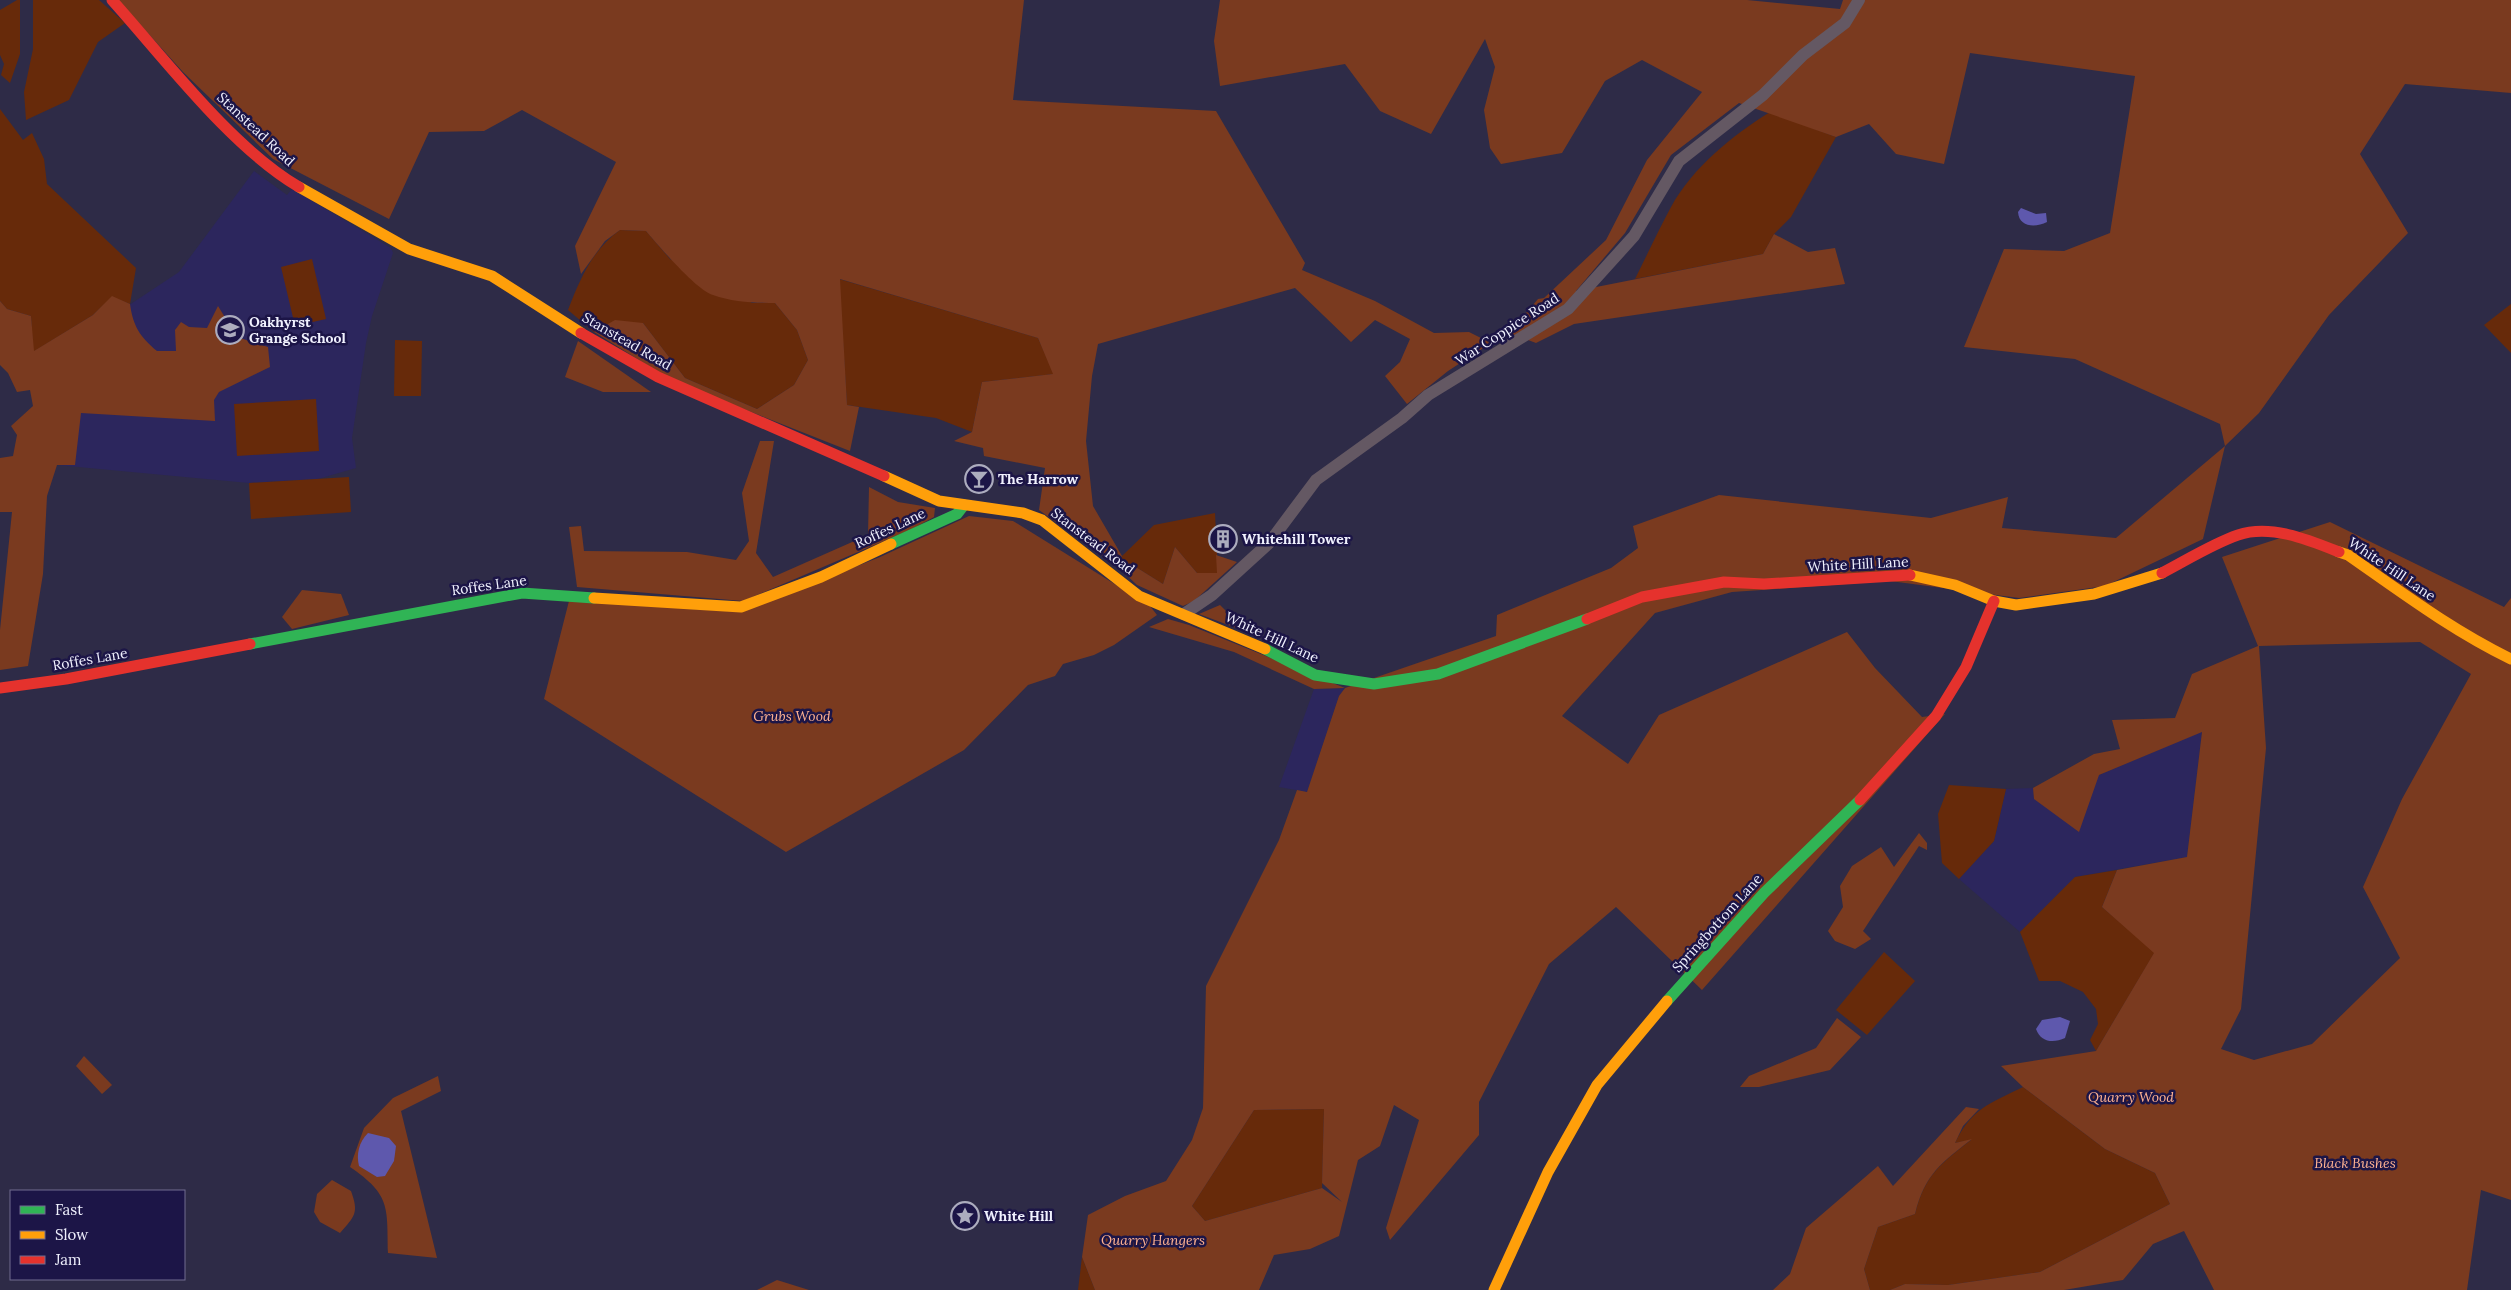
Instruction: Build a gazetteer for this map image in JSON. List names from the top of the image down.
{
  "streets": {
    "street": [
      "Stanstead Road",
      "War Coppice Road",
      "Roffes Lane",
      "White Hill Lane",
      "Springbottom Lane"
    ]
  },
  "crossings": [
    ["Stanstead Road", "War Coppice Road"],
    ["Stanstead Road", "Roffes Lane"],
    ["Stanstead Road", "White Hill Lane"],
    ["War Coppice Road", "White Hill Lane"],
    ["White Hill Lane", "Springbottom Lane"]
  ],
  "parks": [
    "Grubs Wood",
    "Quarry Wood",
    "Black Bushes",
    "Quarry Hangers"
  ],
  "places": {
    "school or university": ["Oakhyrst Grange School"],
    "bar": ["The Harrow"],
    "building": ["Whitehill Tower"],
    "place": ["White Hill"]
  },
  "legend": ["Fast", "Slow", "Jam"]
}
